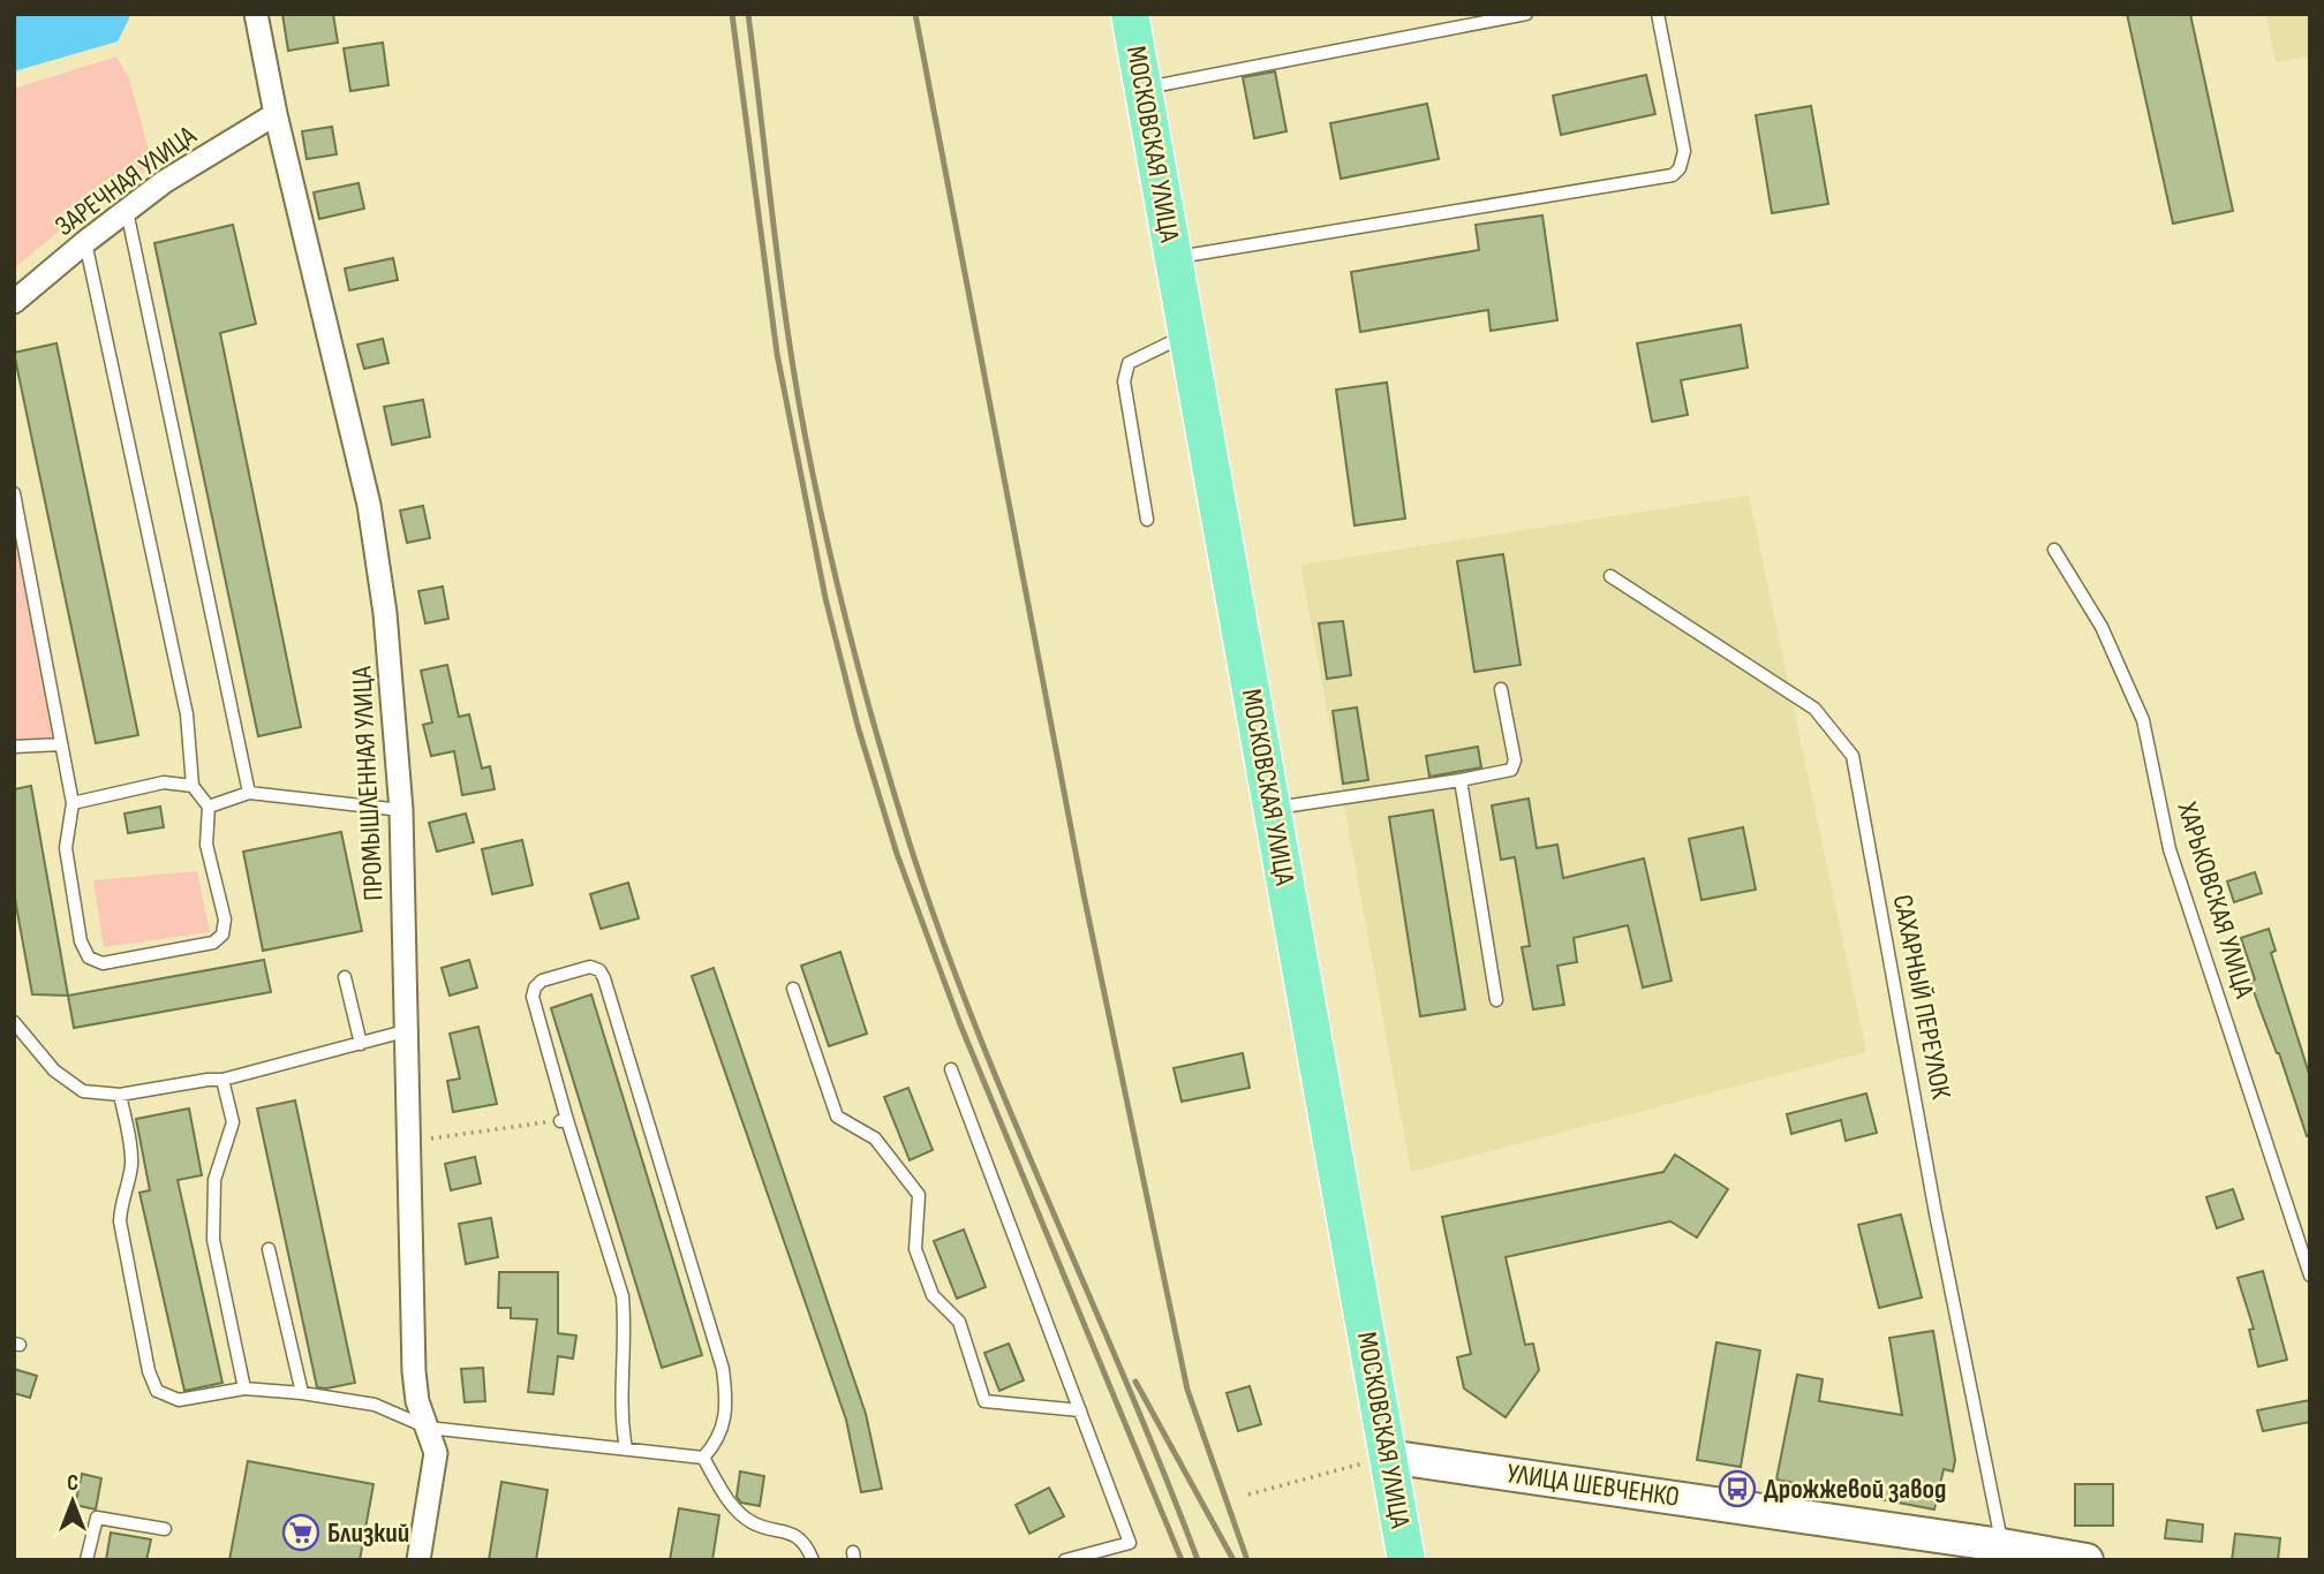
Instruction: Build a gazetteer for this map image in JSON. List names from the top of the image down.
{
  "streets": {
    "main road": ["МОСКОВСКАЯ УЛИЦА", "УЛИЦА ШЕВЧЕНКО"],
    "street": ["ЗАРЕЧНАЯ УЛИЦА", "ПРОМЫШЛЕННАЯ УЛИЦА"],
    "lane": ["ХАРЬКОВСКАЯ УЛИЦА", "САХАРНЫЙ ПЕРЕУЛОК"]
  },
  "crossings": [
    ["МОСКОВСКАЯ УЛИЦА", "УЛИЦА ШЕВЧЕНКО"],
    ["ЗАРЕЧНАЯ УЛИЦА", "ПРОМЫШЛЕННАЯ УЛИЦА"],
    ["САХАРНЫЙ ПЕРЕУЛОК", "УЛИЦА ШЕВЧЕНКО"]
  ],
  "places": {
    "bus stop": ["Дрожжевой завод"],
    "supermarket": ["Близкий"]
  },
  "north": "top"
}
